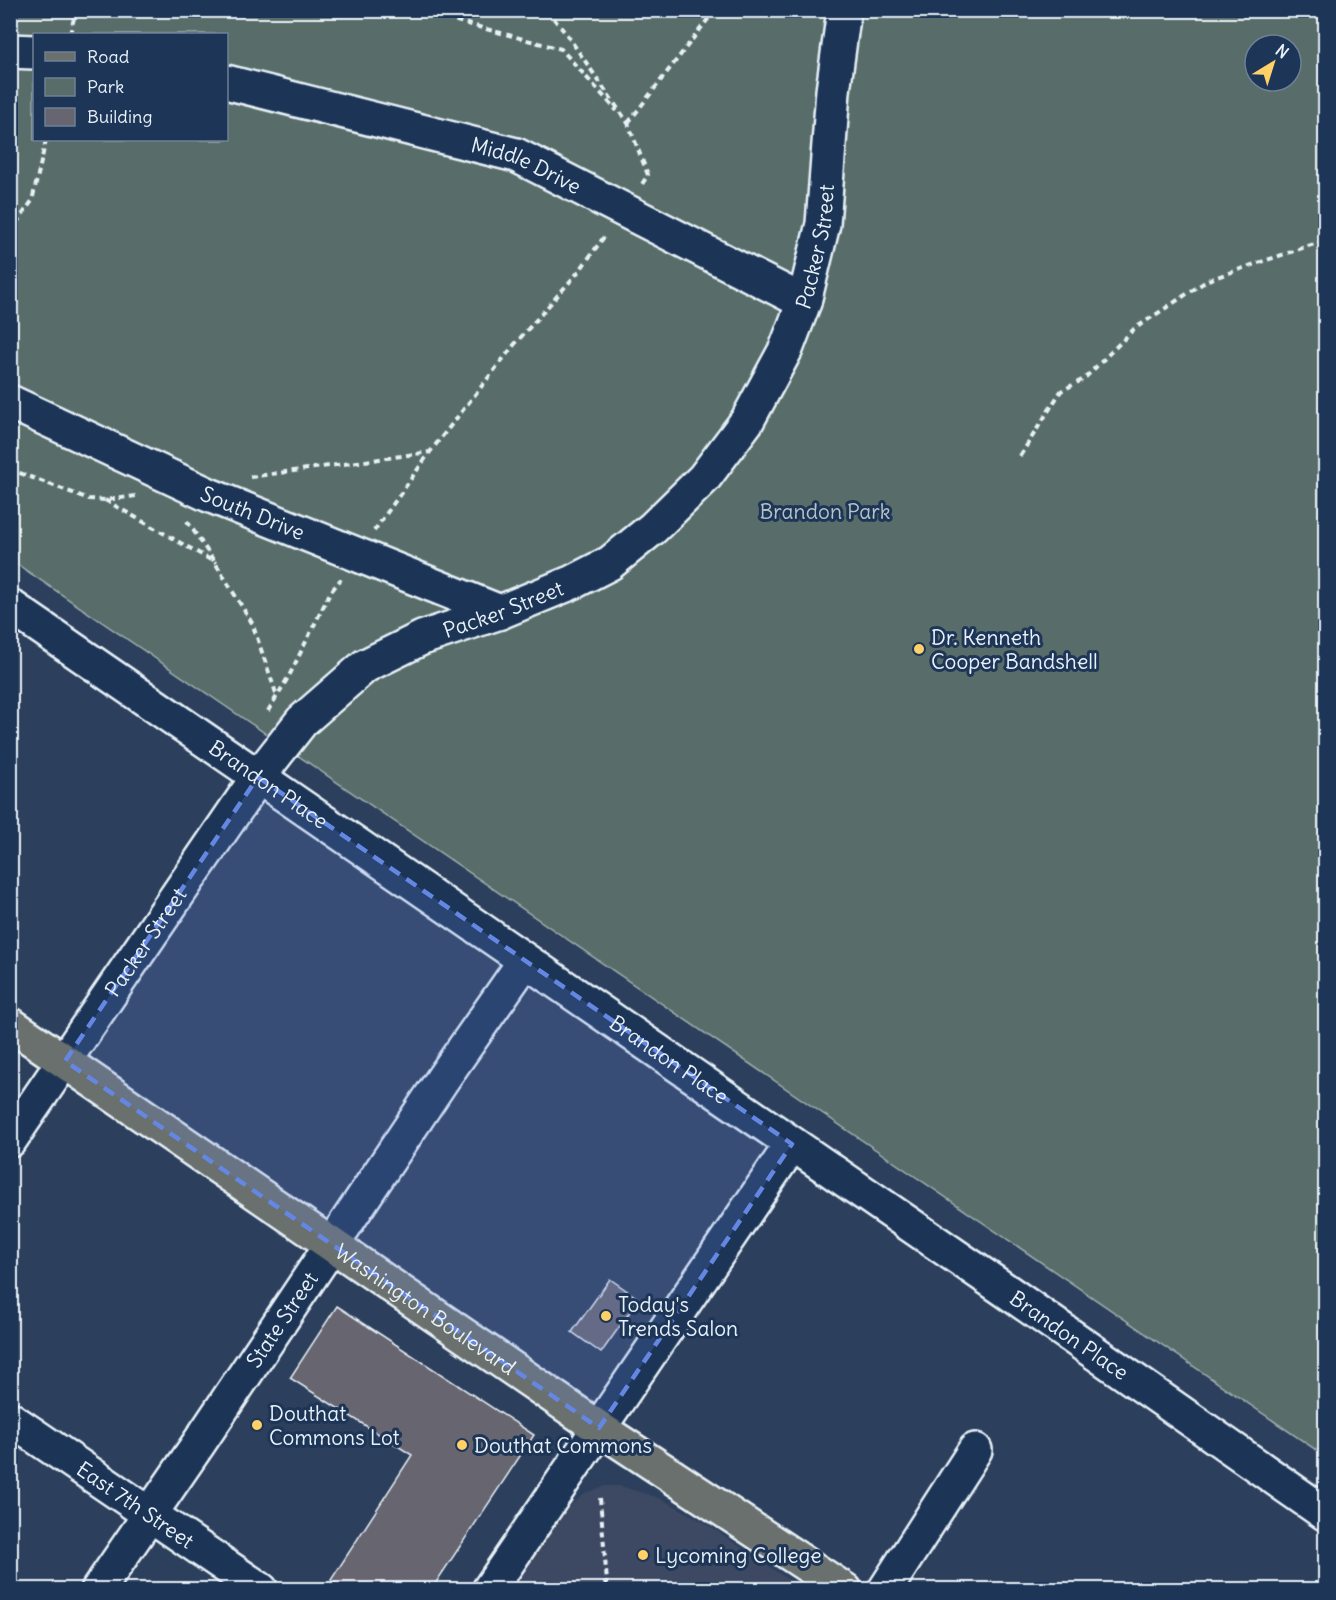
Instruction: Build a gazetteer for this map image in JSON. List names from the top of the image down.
{
  "streets": {
    "main road": ["Washington Boulevard"],
    "street": [
      "Middle Drive",
      "Packer Street",
      "South Drive",
      "Brandon Place",
      "State Street",
      "East 7th Street"
    ]
  },
  "crossings": [
    ["Middle Drive", "Packer Street"],
    ["Packer Street", "South Drive"],
    ["Packer Street", "Brandon Place"],
    ["Packer Street", "Washington Boulevard"],
    ["Brandon Place", "State Street"],
    ["Washington Boulevard", "State Street"],
    ["State Street", "East 7th Street"]
  ],
  "parks": ["Brandon Park"],
  "places": [
    "Dr. Kenneth Cooper Bandshell",
    "Today's Trends Salon",
    "Douthat Commons Lot",
    "Douthat Commons",
    "Lycoming College"
  ],
  "legend": ["Road", "Park", "Building"],
  "north": "top right"
}
